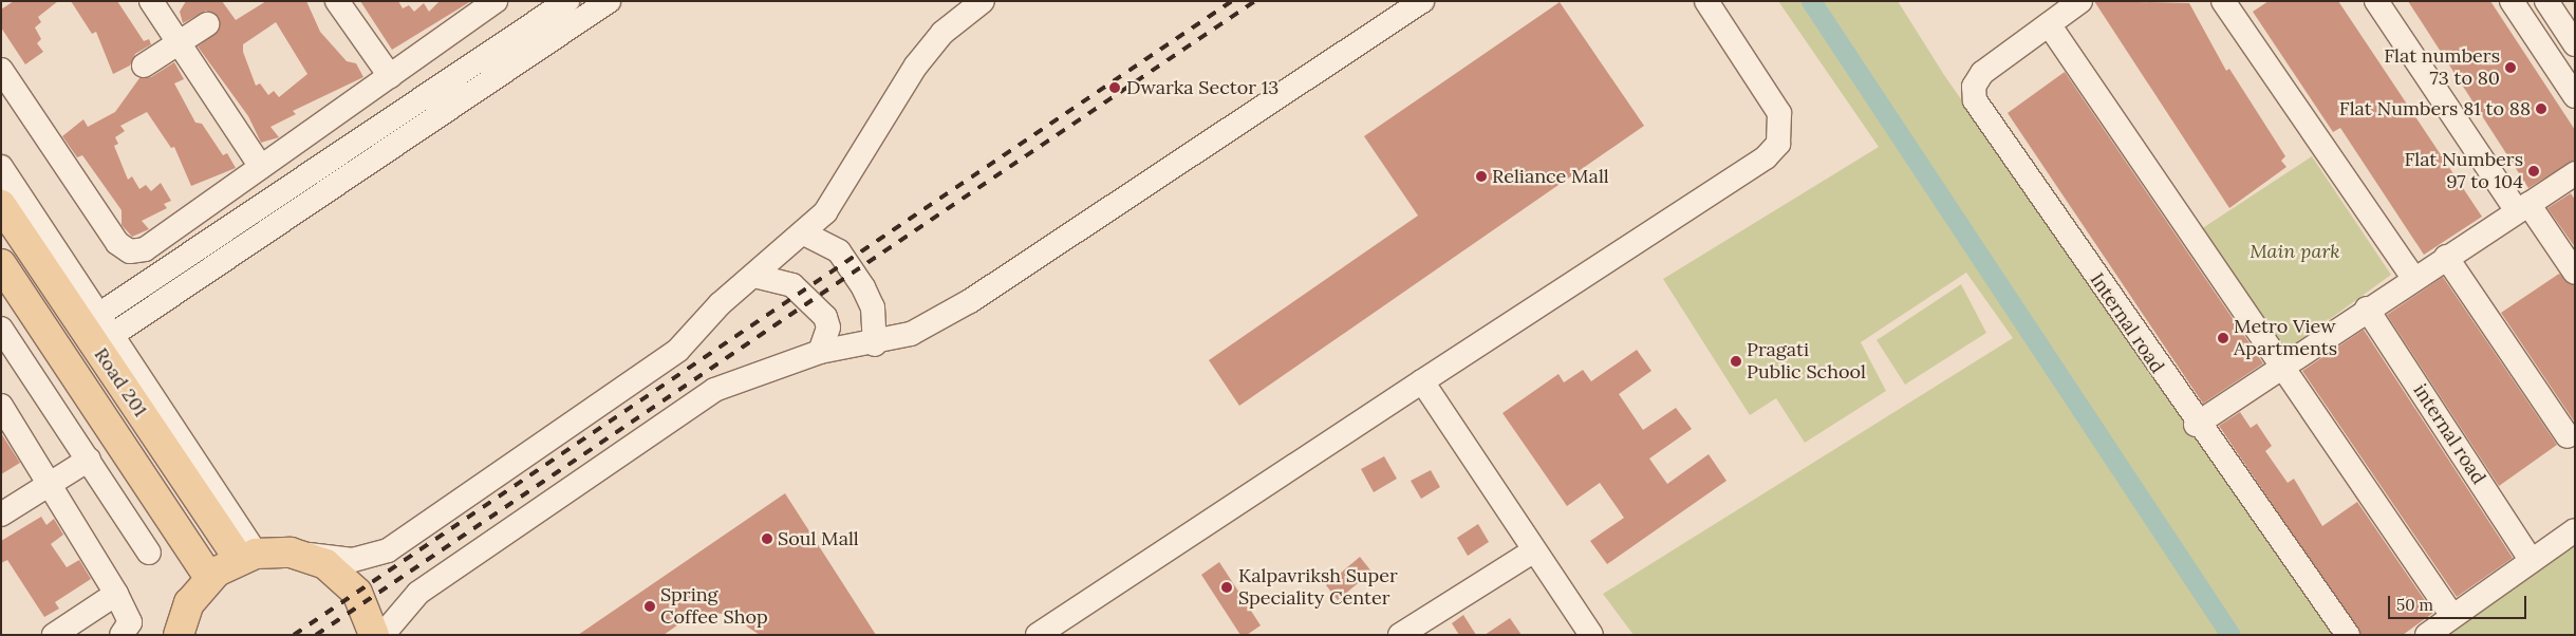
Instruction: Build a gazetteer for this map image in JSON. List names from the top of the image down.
{
  "streets": {
    "main road": ["Road 201"],
    "street": ["Internal road", "internal road"]
  },
  "parks": ["Main park"],
  "places": [
    "Flat numbers 73 to 80",
    "Dwarka Sector 13",
    "Flat Numbers 81 to 88",
    "Flat Numbers 97 to 104",
    "Reliance Mall",
    "Metro View Apartments",
    "Pragati Public School",
    "Soul Mall",
    "Kalpavriksh Super Speciality Center",
    "Spring Coffee Shop"
  ],
  "scale_bar": "50 m"
}
